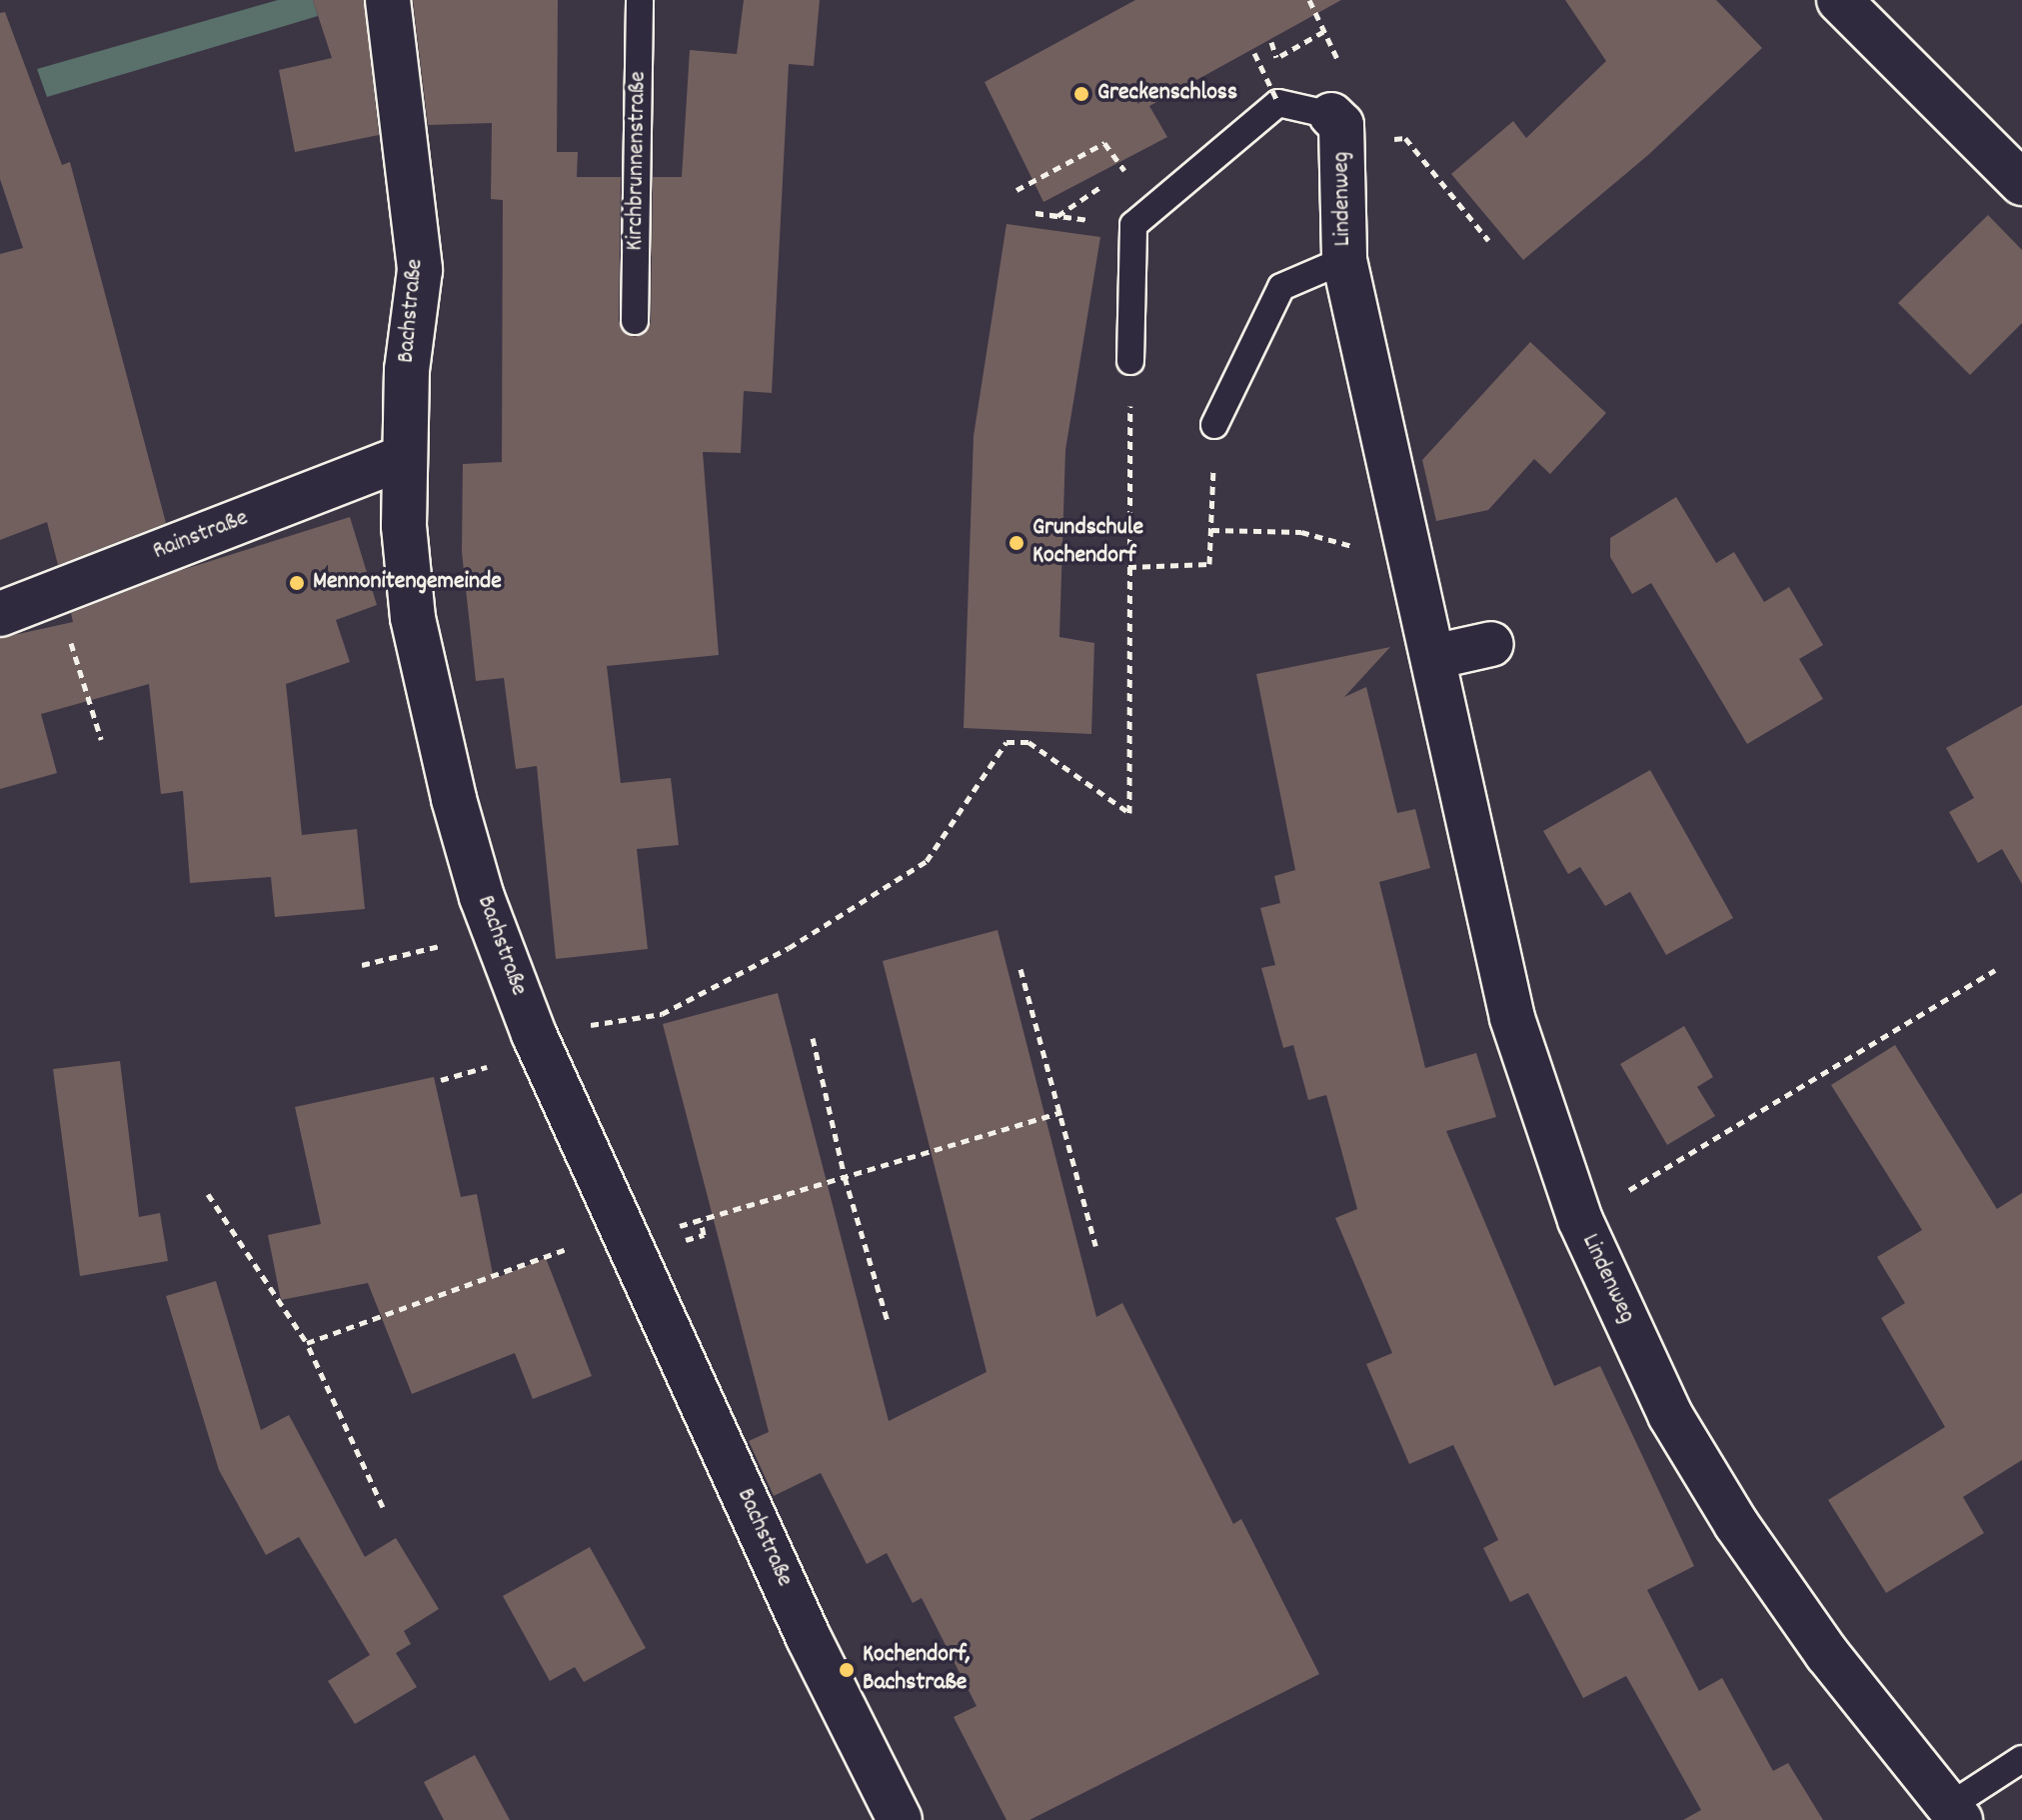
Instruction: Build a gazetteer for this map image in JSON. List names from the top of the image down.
{
  "streets": {
    "street": ["Lindenweg", "Bachstraße", "Rainstraße"],
    "lane": ["Kirchbrunnenstraße"]
  },
  "crossings": [
    ["Bachstraße", "Rainstraße"]
  ],
  "places": [
    "Greckenschloss",
    "Grundschule Kochendorf",
    "Mennonitengemeinde",
    "Kochendorf, Bachstraße"
  ]
}
